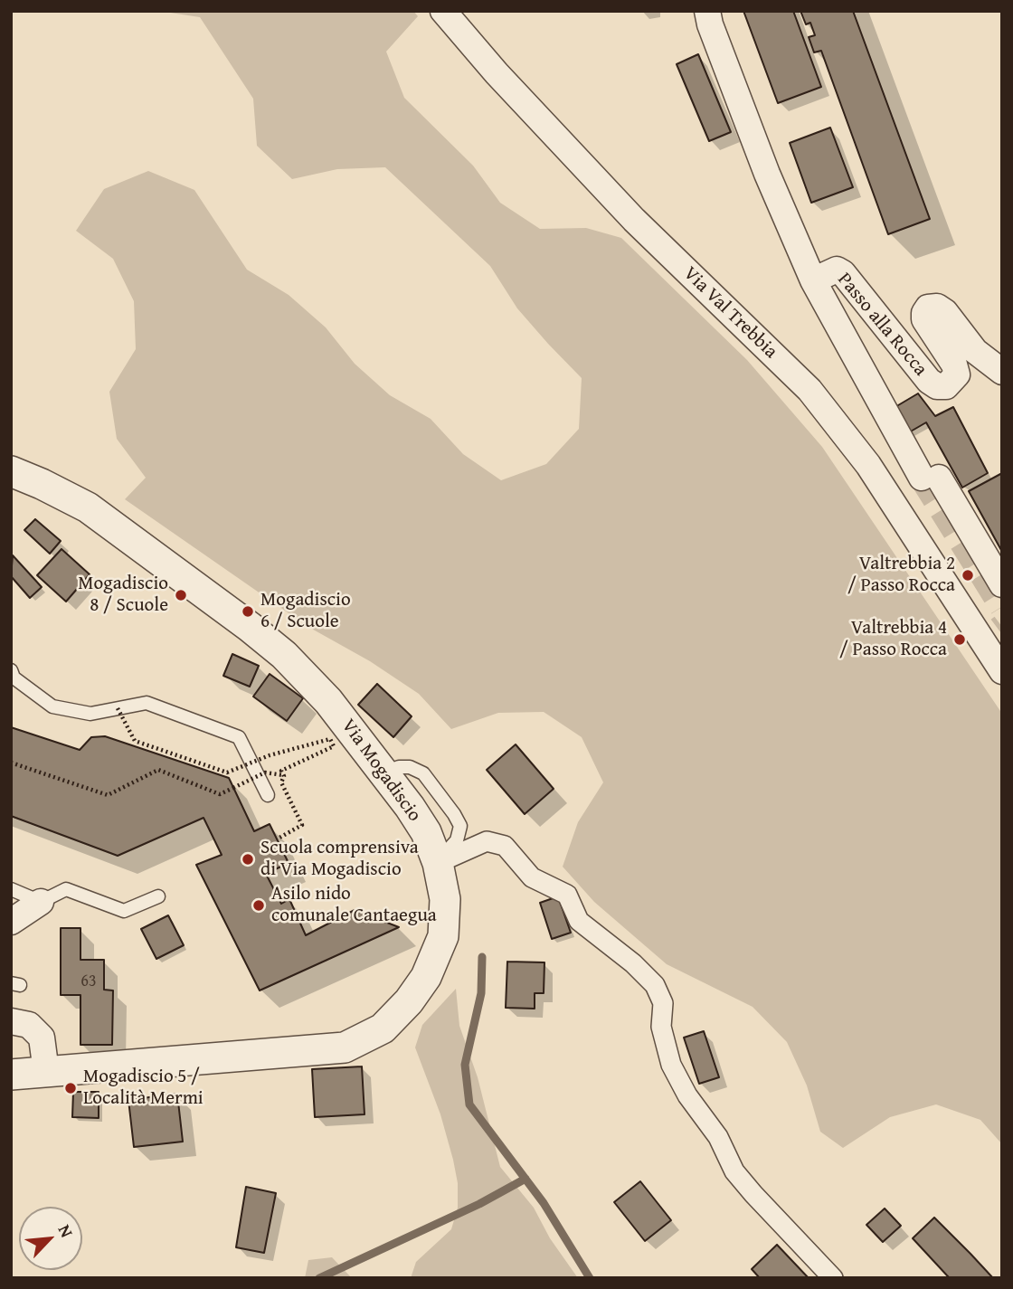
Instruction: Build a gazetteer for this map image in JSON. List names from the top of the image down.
{
  "streets": {
    "street": ["Via Val Trebbia", "Passo alla Rocca", "Via Mogadiscio"]
  },
  "places": [
    "Valtrebbia 2 / Passo Rocca",
    "Mogadiscio 8 / Scuole",
    "Mogadiscio 6 / Scuole",
    "Valtrebbia 4 / Passo Rocca",
    "Scuola comprensiva di Via Mogadiscio",
    "Asilo nido comunale Cantaegua",
    "Mogadiscio 5 / Località Mermi"
  ],
  "house_numbers": ["63"],
  "north": "top right"
}
